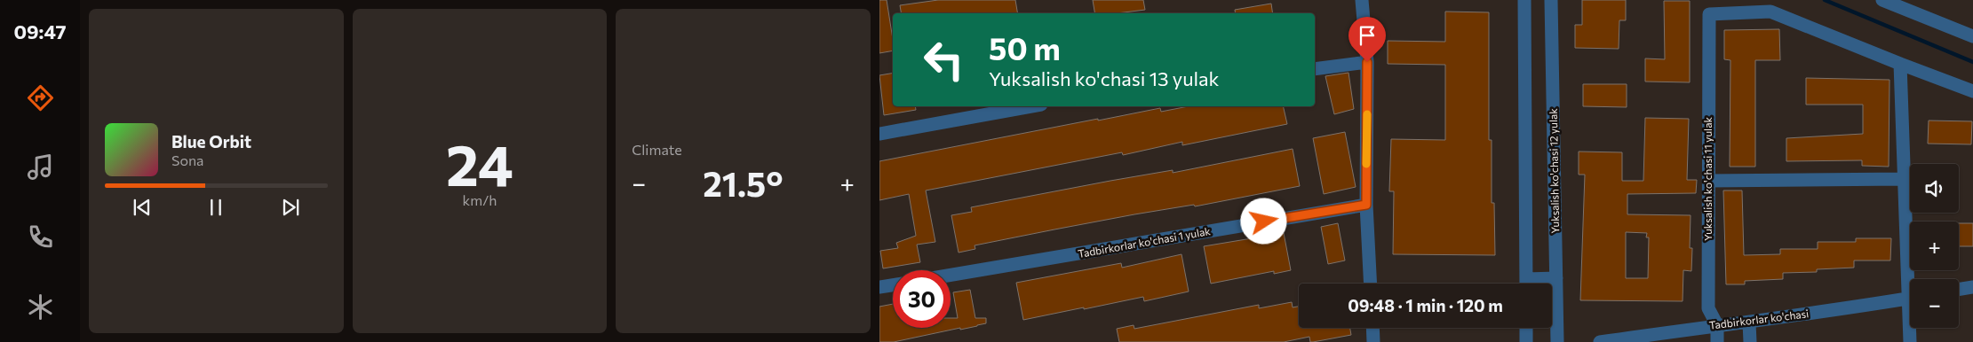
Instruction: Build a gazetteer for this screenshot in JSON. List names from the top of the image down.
{
  "streets": {
    "street": [
      "Yuksalish ko'chasi 12 yulak",
      "Yuksalish ko'chasi 11 yulak",
      "Tadbirkorlar ko'chasi 1 yulak",
      "Tadbirkorlar ko'chasi"
    ]
  },
  "crossings": [
    ["Yuksalish ko'chasi 11 yulak", "Tadbirkorlar ko'chasi"]
  ],
  "page": {
    "tabs": "09:47",
    "tile": [
      ["24", "km/h"],
      "Climate"
    ],
    "turn": ["50 m", "Yuksalish ko'chasi 13 yulak"],
    "song": ["Blue Orbit", "Sona"],
    "map_buttons": ["+", "−"],
    "heat": ["−", "21.5°", "+"],
    "limit": "30",
    "trip": "09:48 · 1 min · 120 m"
  }
}
